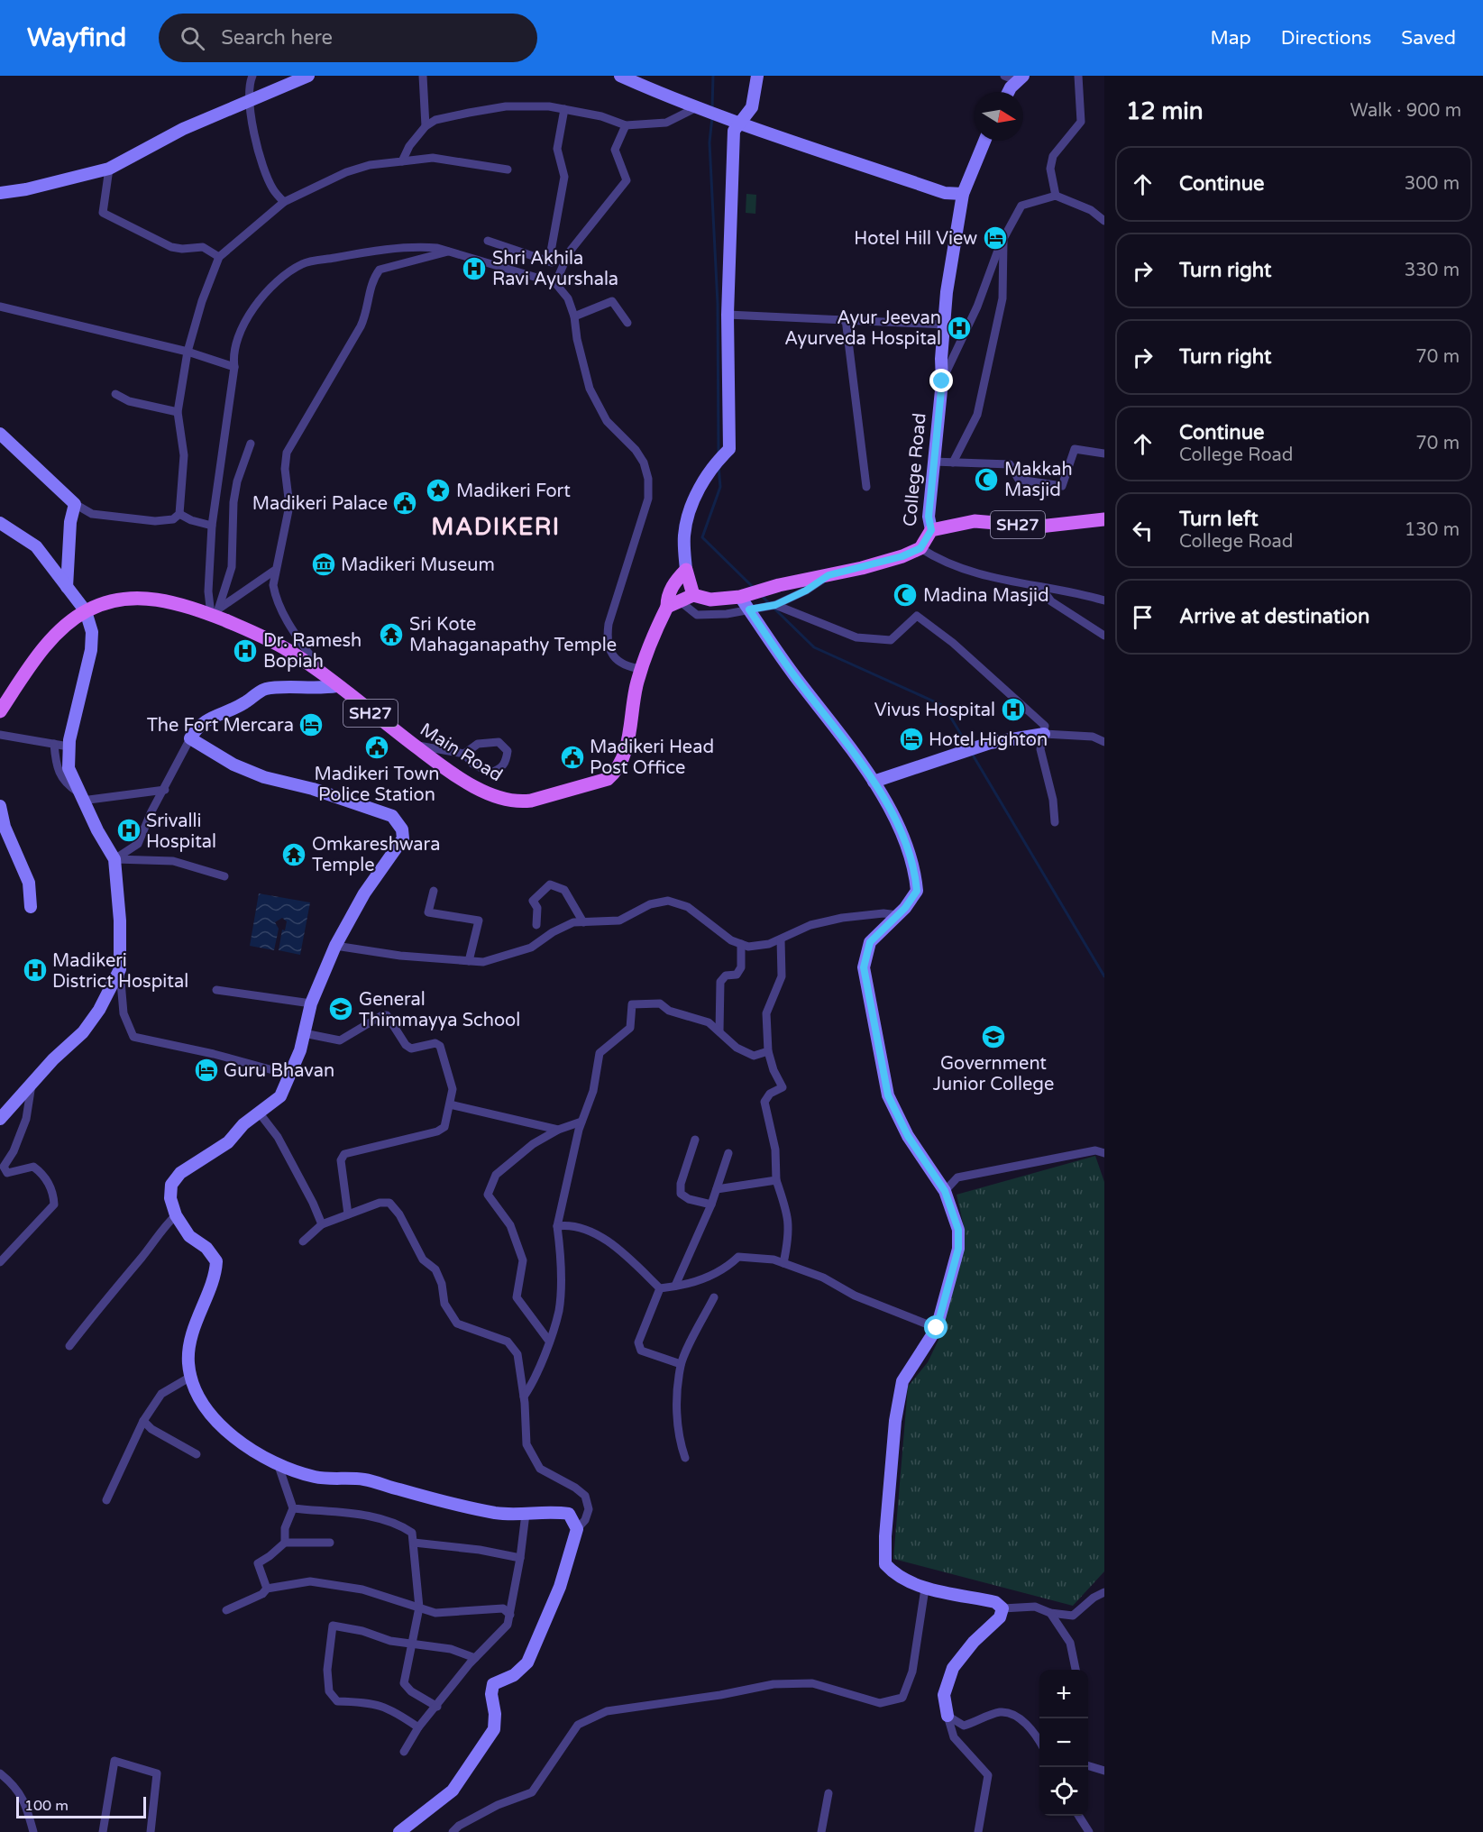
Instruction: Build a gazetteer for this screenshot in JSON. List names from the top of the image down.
{
  "streets": {
    "main road": ["College Road", "SH27", "Main Road"]
  },
  "crossings": [
    ["College Road", "SH27"],
    ["SH27", "Main Road"]
  ],
  "districts": ["MADIKERI"],
  "places": {
    "hotel": [
      "Hotel Hill View",
      "The Fort Mercara",
      "Hotel Highton",
      "Guru Bhavan"
    ],
    "hospital": [
      "Shri Akhila Ravi Ayurshala",
      "Ayur Jeevan Ayurveda Hospital",
      "Dr. Ramesh Bopiah",
      "Vivus Hospital",
      "Srivalli Hospital",
      "Madikeri District Hospital"
    ],
    "mosque": ["Makkah Masjid", "Madina Masjid"],
    "place": ["Madikeri Fort"],
    "public building": ["Madikeri Palace", "Madikeri Town Police Station", "Madikeri Head Post Office"],
    "museum": ["Madikeri Museum"],
    "temple": ["Sri Kote Mahaganapathy Temple", "Omkareshwara Temple"],
    "school or university": ["General Thimmayya School", "Government Junior College"]
  },
  "scale_bar": "100 m",
  "north": "right",
  "page": {
    "header": "Wayfind",
    "search": "Search here",
    "nav": ["Map", "Directions", "Saved"],
    "heading": ["12 min", "Walk · 900 m"],
    "list": [
      ["Continue", "300 m"],
      ["Turn right", "330 m"],
      ["Turn right", "70 m"],
      ["Continue", "College Road", "70 m"],
      ["Turn left", "College Road", "130 m"],
      "Arrive at destination"
    ],
    "map_buttons": ["+", "−"],
    "scale": "100 m"
  }
}
